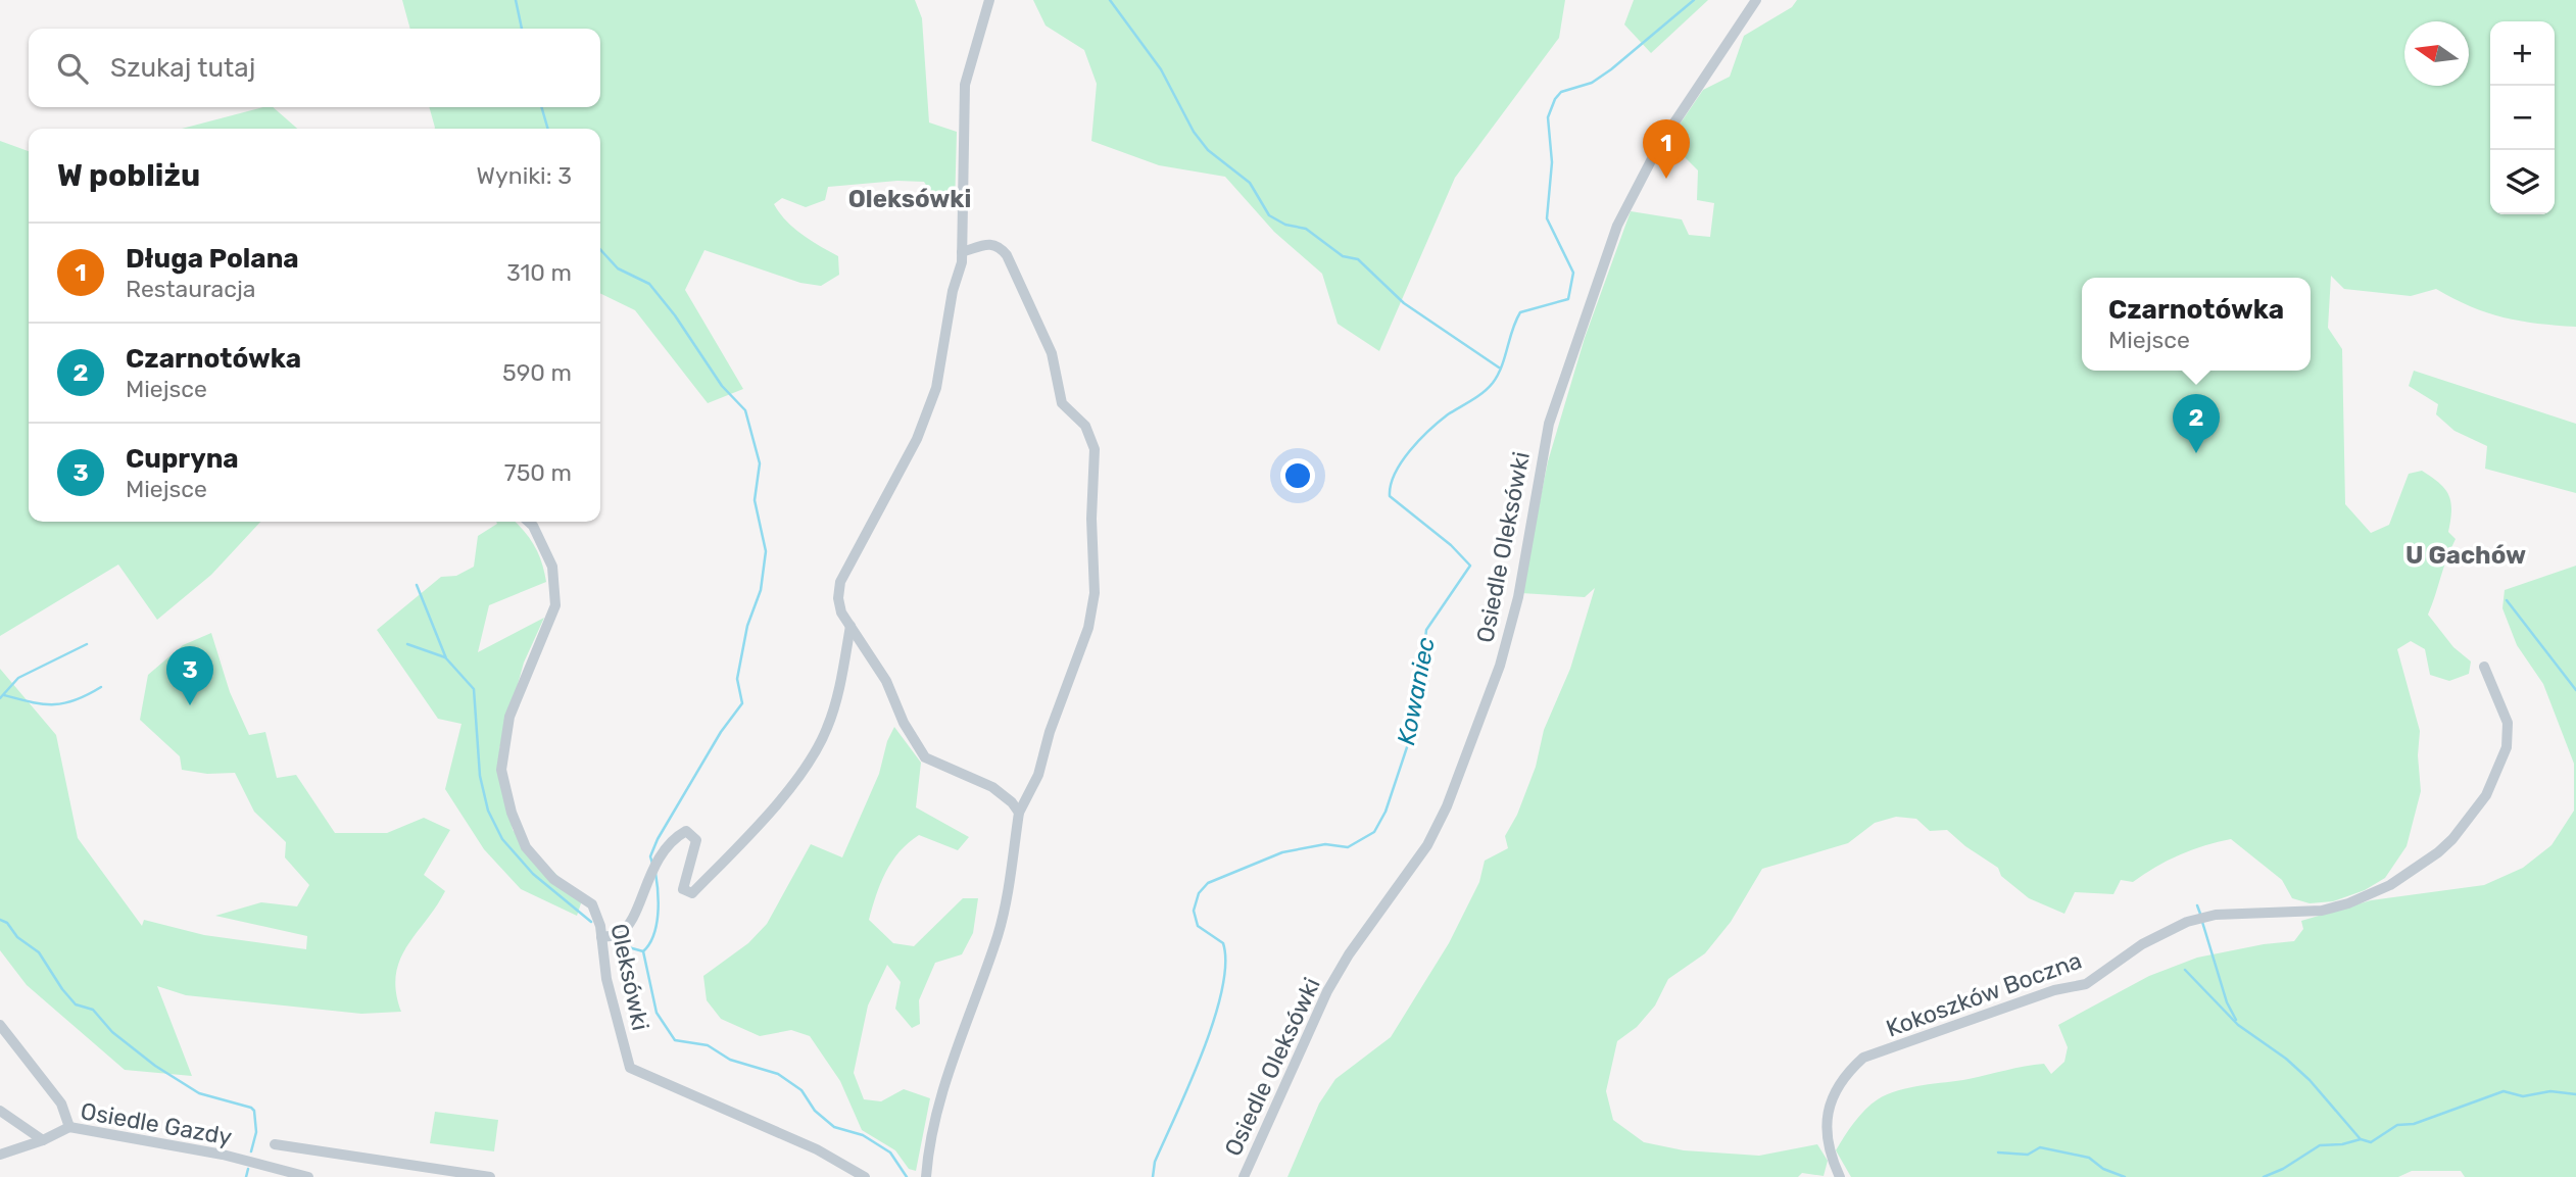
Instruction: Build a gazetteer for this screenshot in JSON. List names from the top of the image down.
{
  "streets": {
    "street": [
      "Osiedle Oleksówki",
      "Oleksówki",
      "Kokoszków Boczna",
      "Osiedle Gazdy"
    ]
  },
  "districts": ["Oleksówki", "U Gachów"],
  "water": ["Kowaniec"],
  "north": "left",
  "page": {
    "map_buttons": ["+", "−"],
    "search": "Szukaj tutaj",
    "pins": ["1", "2", "3"],
    "heading": ["W pobliżu", "Wyniki: 3"],
    "list": [
      {
        "mark": "1",
        "name": "Długa Polana",
        "note": "Restauracja",
        "value": "310 m"
      },
      {
        "mark": "2",
        "name": "Czarnotówka",
        "note": "Miejsce",
        "value": "590 m"
      },
      {
        "mark": "3",
        "name": "Cupryna",
        "note": "Miejsce",
        "value": "750 m"
      }
    ],
    "popup": ["Czarnotówka", "Miejsce"]
  }
}
